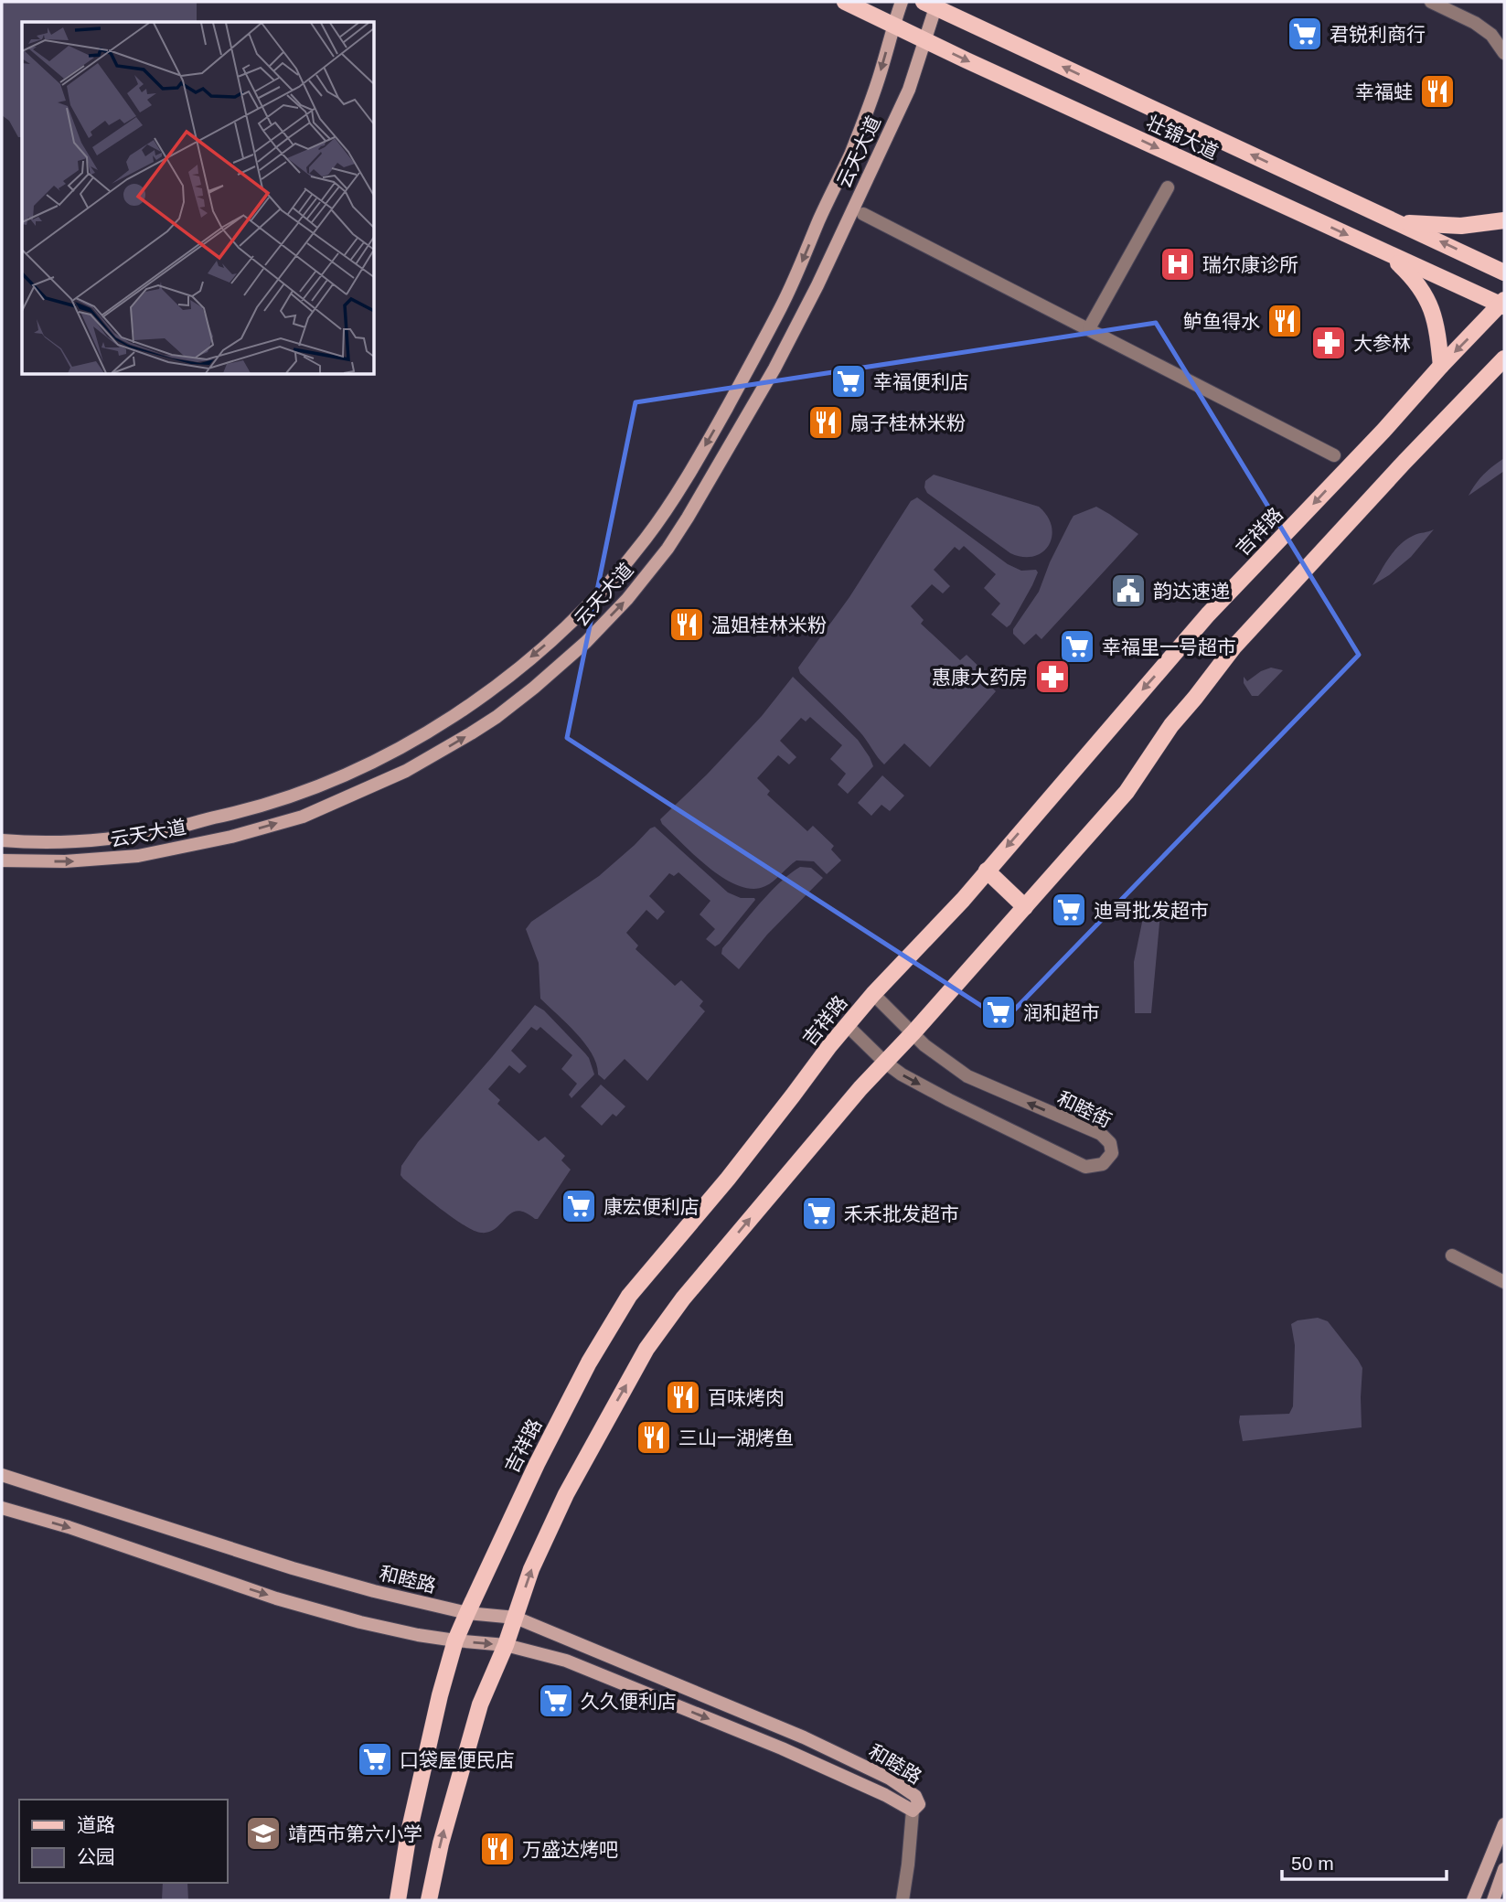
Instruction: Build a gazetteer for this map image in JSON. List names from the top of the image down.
{
  "streets": {
    "main road": [
      "壮锦大道",
      "云天大道",
      "吉祥路",
      "和睦路"
    ],
    "street": ["和睦街"]
  },
  "crossings": [
    ["壮锦大道", "云天大道"],
    ["壮锦大道", "吉祥路"],
    ["吉祥路", "和睦街"],
    ["吉祥路", "和睦路"]
  ],
  "places": {
    "supermarket": [
      "君锐利商行",
      "幸福便利店",
      "幸福里一号超市",
      "迪哥批发超市",
      "润和超市",
      "康宏便利店",
      "禾禾批发超市",
      "久久便利店",
      "口袋屋便民店"
    ],
    "restaurant": [
      "幸福蛙",
      "鲈鱼得水",
      "扇子桂林米粉",
      "温姐桂林米粉",
      "百味烤肉",
      "三山一湖烤鱼",
      "万盛达烤吧"
    ],
    "hospital": ["瑞尔康诊所"],
    "pharmacy": ["大参林", "惠康大药房"],
    "public building": ["韵达速递"],
    "school or university": ["靖西市第六小学"]
  },
  "legend": ["道路", "公园"],
  "scale_bar": "50 m"
}
